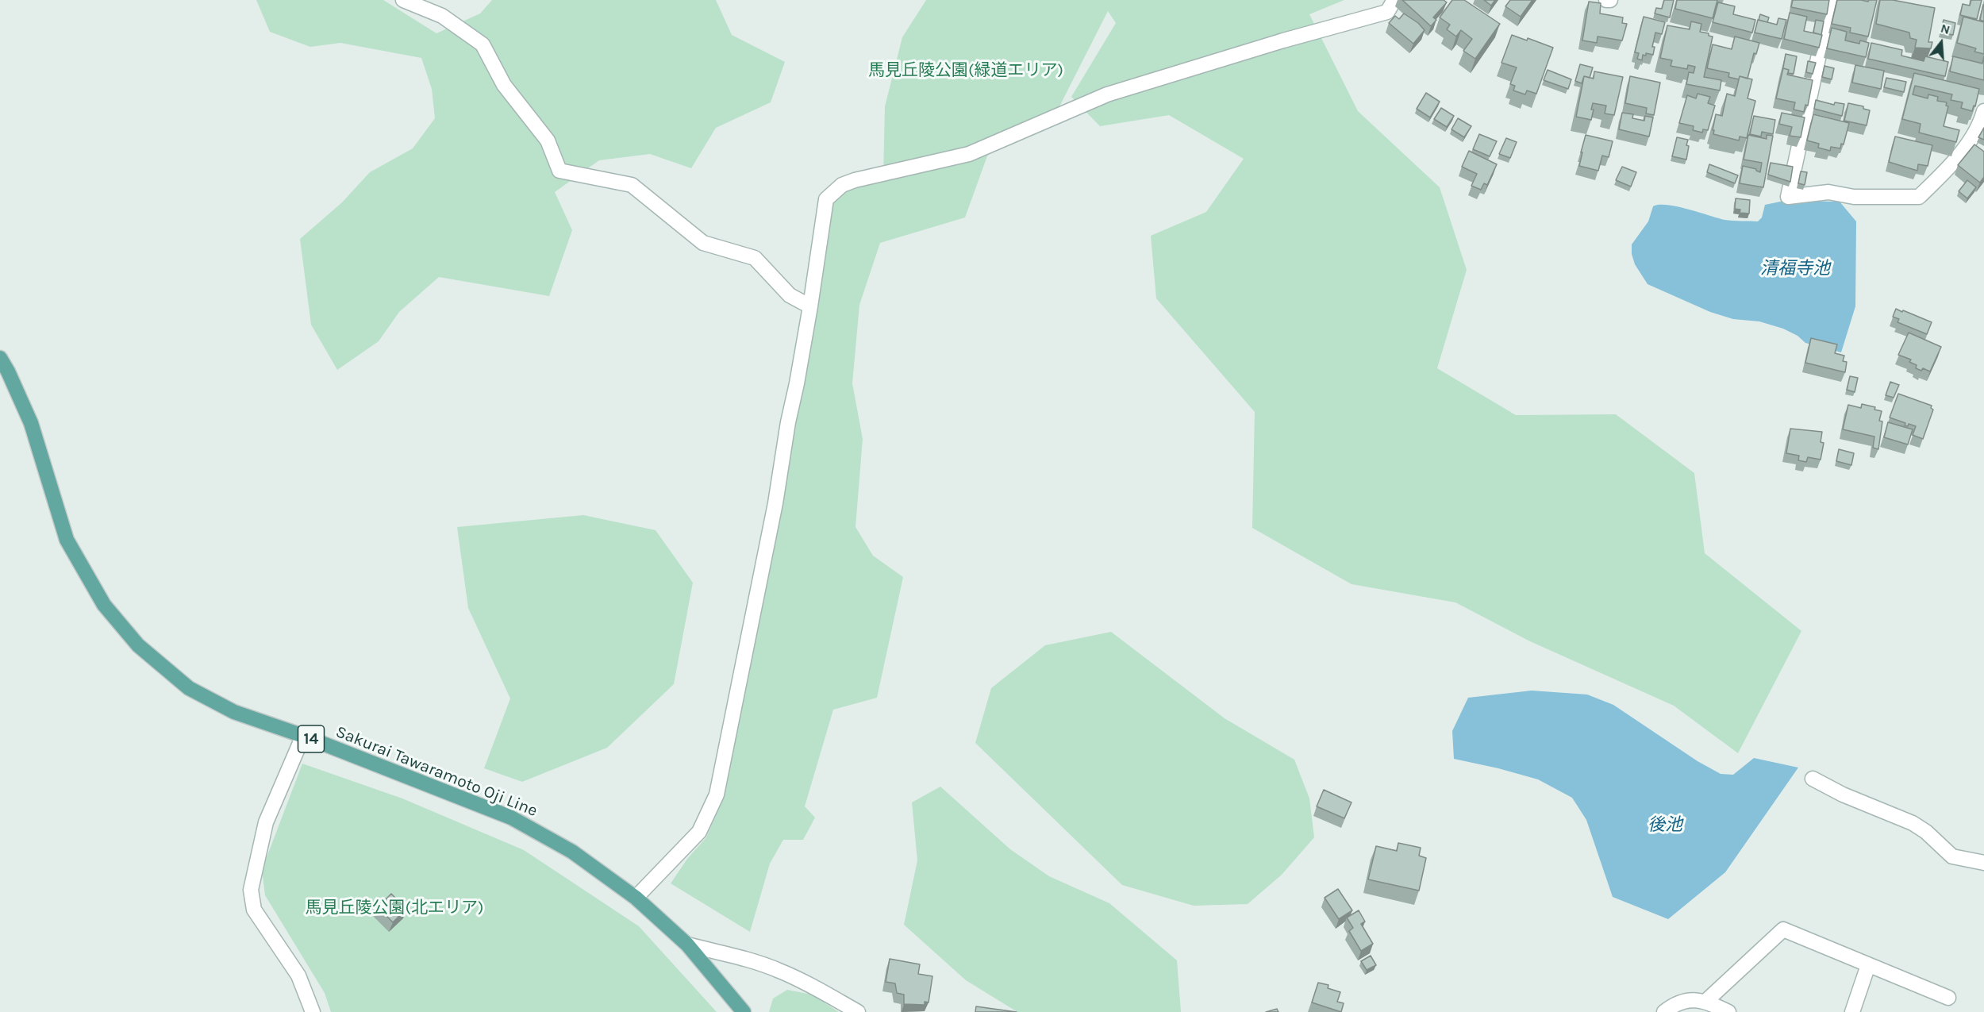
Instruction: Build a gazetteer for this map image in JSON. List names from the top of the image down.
{
  "streets": {
    "main road": ["14", "Sakurai Tawaramoto Oji Line"]
  },
  "water": ["清福寺池", "後池"],
  "parks": ["馬見丘陵公園(緑道エリア)", "馬見丘陵公園(北エリア)"],
  "north": "top"
}
